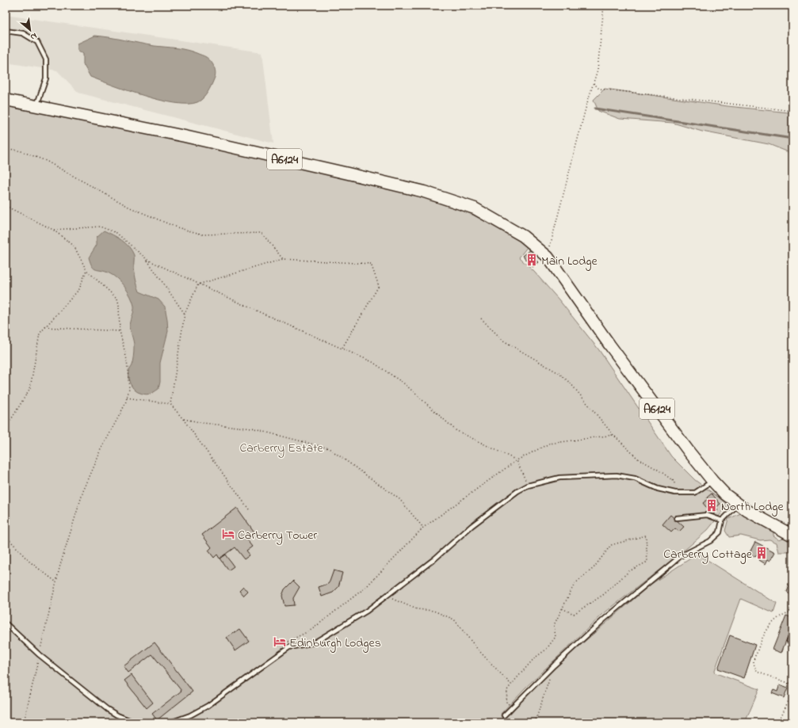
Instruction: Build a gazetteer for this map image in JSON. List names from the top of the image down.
{
  "streets": {
    "main road": ["A6124"]
  },
  "parks": ["Carberry Estate"],
  "places": {
    "building": ["Main Lodge", "North Lodge", "Carberry Cottage"],
    "hotel": ["Carberry Tower", "Edinburgh Lodges"]
  },
  "north": "bottom right"
}
